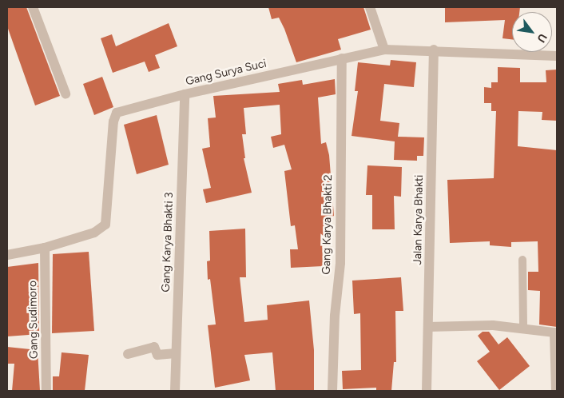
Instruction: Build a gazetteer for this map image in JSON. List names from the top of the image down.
{
  "streets": {
    "street": [
      "Gang Surya Suci",
      "Jalan Karya Bhakti",
      "Gang Karya Bhakti 2",
      "Gang Karya Bhakti 3",
      "Gang Sudimoro"
    ]
  },
  "crossings": [
    ["Gang Surya Suci", "Jalan Karya Bhakti"],
    ["Gang Surya Suci", "Gang Karya Bhakti 2"],
    ["Gang Surya Suci", "Gang Karya Bhakti 3"],
    ["Gang Surya Suci", "Gang Sudimoro"]
  ],
  "north": "bottom right"
}
